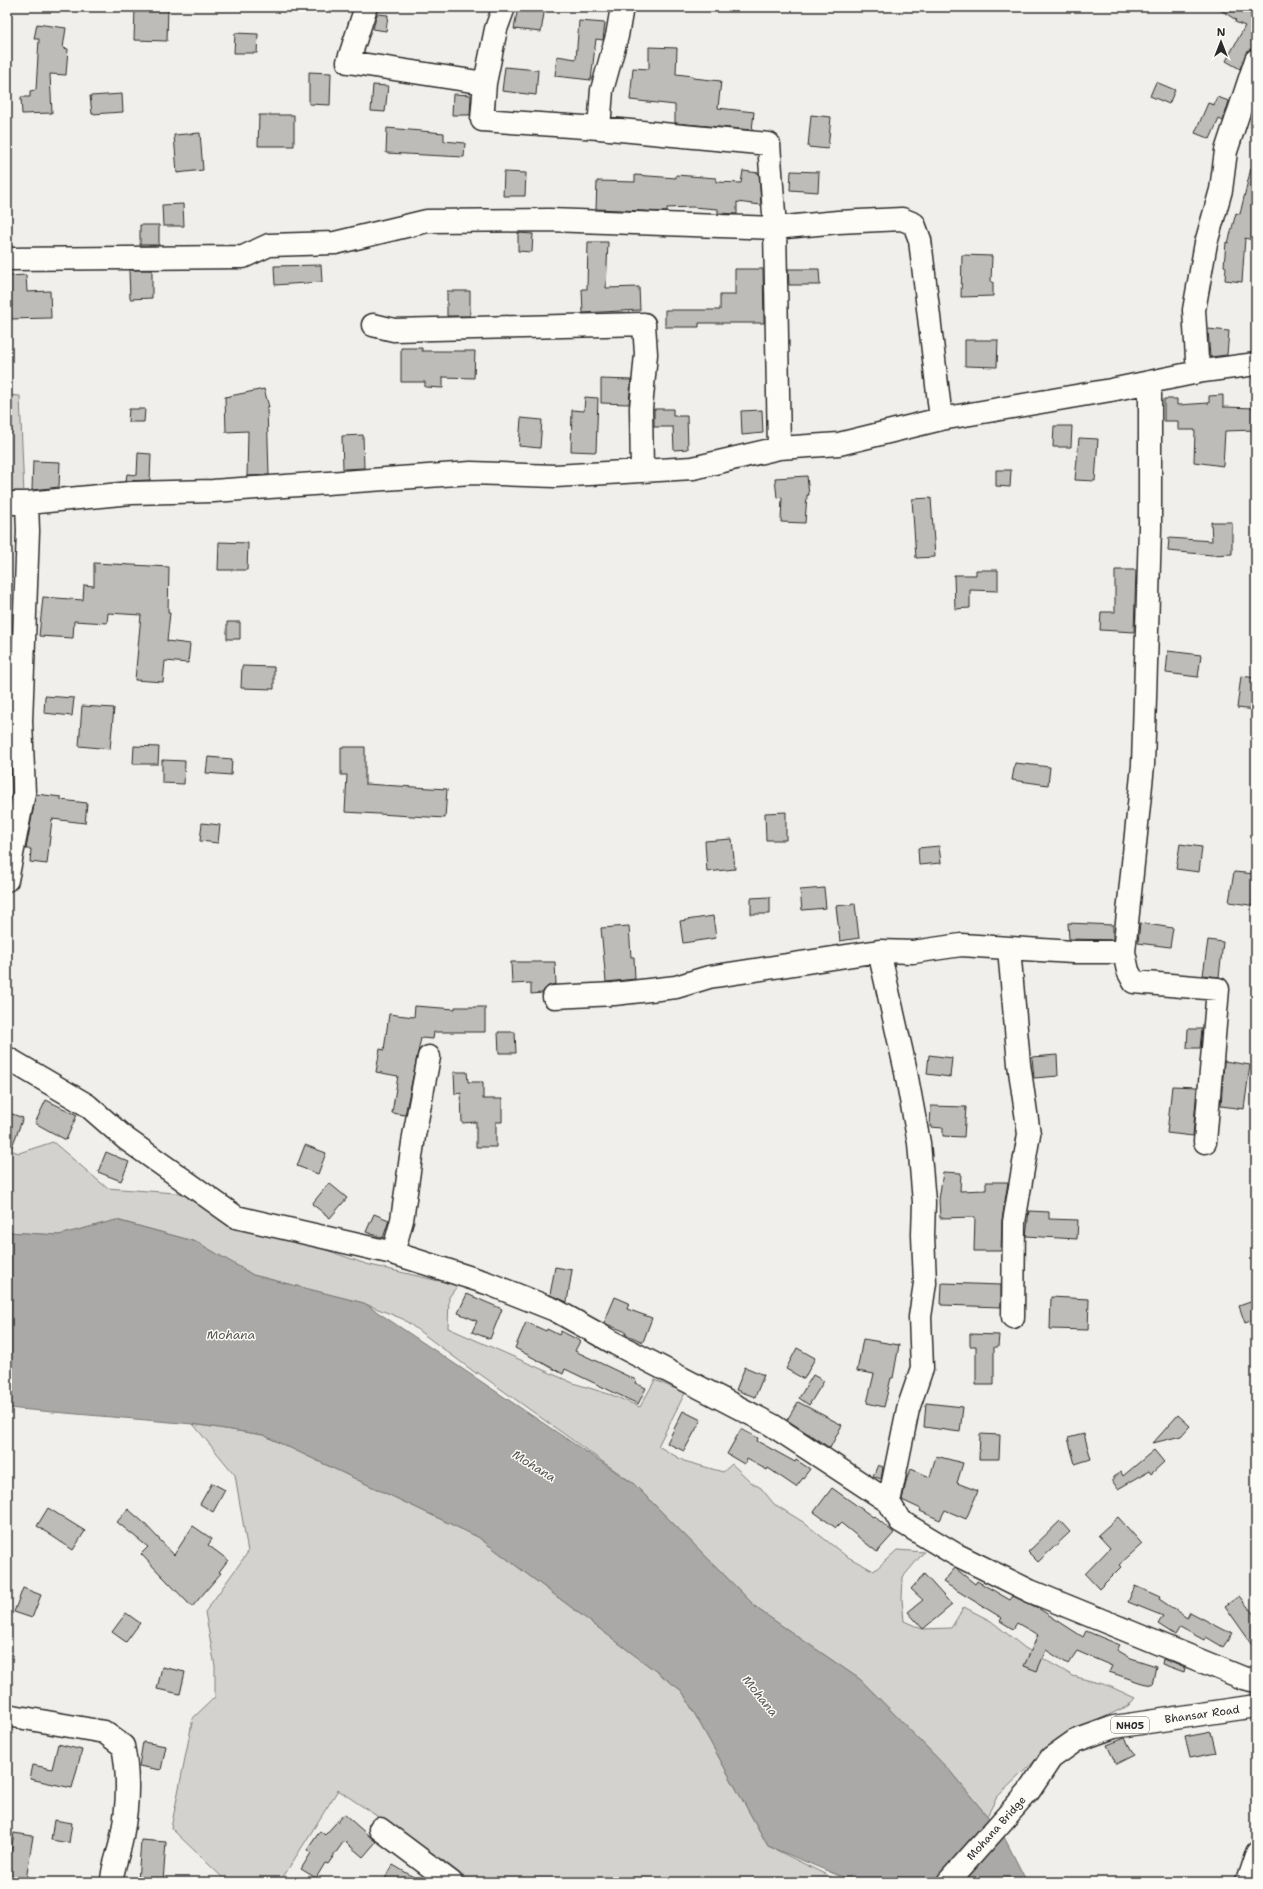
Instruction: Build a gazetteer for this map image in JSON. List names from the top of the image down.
{
  "streets": {
    "street": ["Bhansar Road", "NH05", "Mohana Bridge"]
  },
  "crossings": [
    ["Bhansar Road", "Mohana Bridge"]
  ],
  "water": ["Mohana"],
  "north": "top"
}
